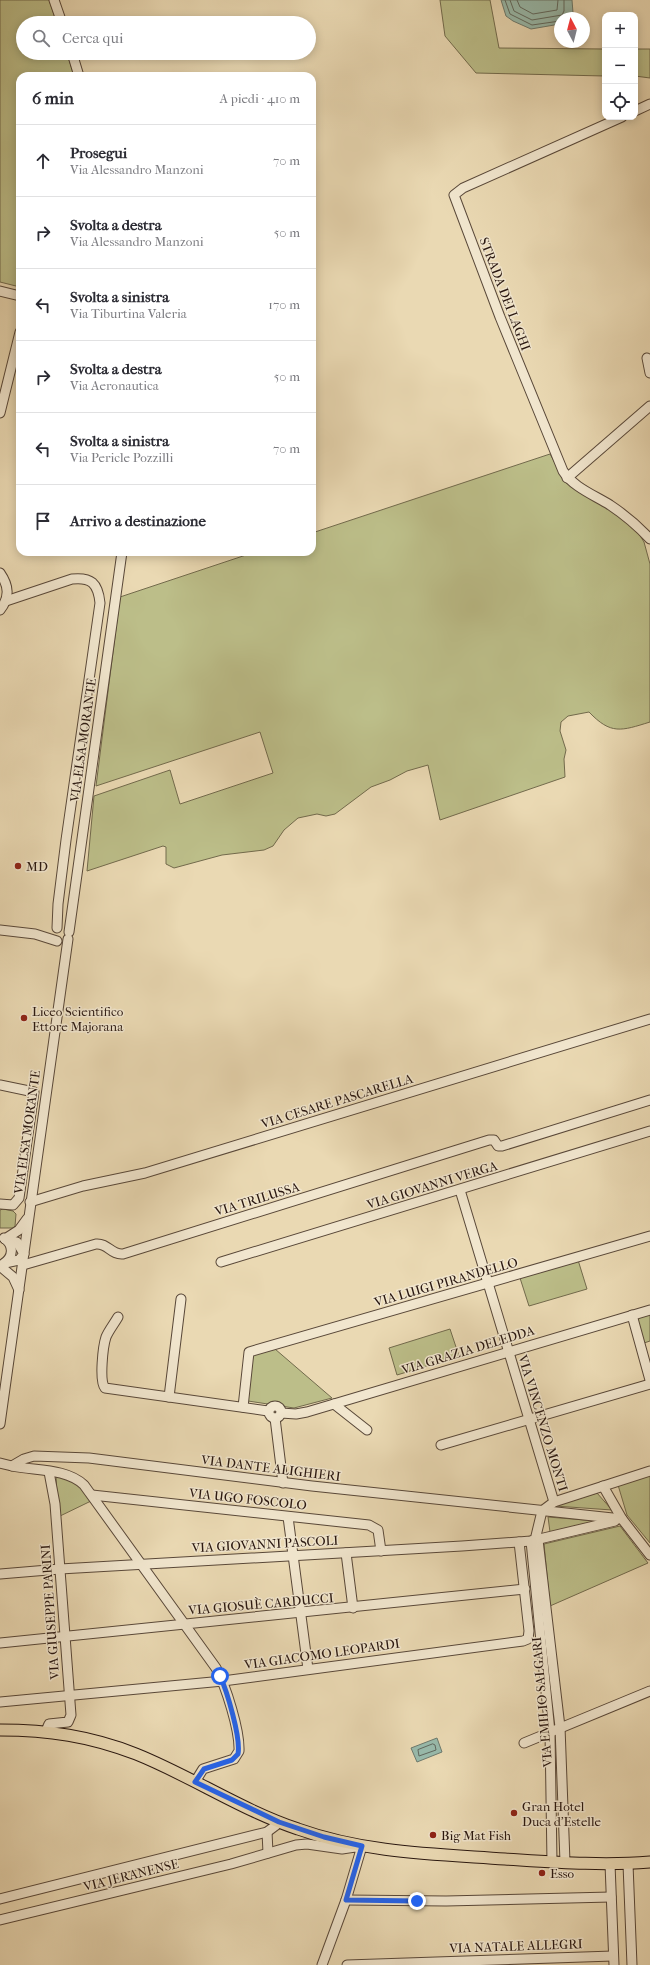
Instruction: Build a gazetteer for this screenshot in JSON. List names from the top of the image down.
{
  "streets": {
    "street": [
      "STRADA DEI LAGHI",
      "VIA ELSA MORANTE",
      "VIA CESARE PASCARELLA",
      "VIA GIOVANNI VERGA",
      "VIA TRILUSSA",
      "VIA LUIGI PIRANDELLO",
      "VIA GRAZIA DELEDDA",
      "VIA VINCENZO MONTI",
      "VIA DANTE ALIGHIERI",
      "VIA UGO FOSCOLO",
      "VIA GIOVANNI PASCOLI",
      "VIA GIOSUÈ CARDUCCI",
      "VIA GIUSEPPE PARINI",
      "VIA GIACOMO LEOPARDI",
      "VIA EMILIO SALGARI",
      "VIA JERANENSE",
      "VIA NATALE ALLEGRI"
    ]
  },
  "crossings": [
    ["VIA ELSA MORANTE", "VIA CESARE PASCARELLA"],
    ["VIA ELSA MORANTE", "VIA TRILUSSA"],
    ["VIA GIOVANNI VERGA", "VIA VINCENZO MONTI"],
    ["VIA LUIGI PIRANDELLO", "VIA VINCENZO MONTI"],
    ["VIA GRAZIA DELEDDA", "VIA VINCENZO MONTI"],
    ["VIA DANTE ALIGHIERI", "VIA GIOVANNI PASCOLI"],
    ["VIA UGO FOSCOLO", "VIA GIOVANNI PASCOLI"],
    ["VIA GIOVANNI PASCOLI", "VIA GIUSEPPE PARINI"],
    ["VIA GIOVANNI PASCOLI", "VIA EMILIO SALGARI"],
    ["VIA GIOSUÈ CARDUCCI", "VIA GIUSEPPE PARINI"],
    ["VIA GIOSUÈ CARDUCCI", "VIA GIACOMO LEOPARDI"],
    ["VIA GIUSEPPE PARINI", "VIA GIACOMO LEOPARDI"]
  ],
  "places": [
    "MD",
    "Liceo Scientifico Ettore Majorana",
    "Gran Hotel Duca d'Estelle",
    "Big Mat Fish",
    "Esso"
  ],
  "north": "top",
  "page": {
    "map_buttons": ["+", "−"],
    "search": "Cerca qui",
    "heading": ["6 min", "A piedi · 410 m"],
    "list": [
      ["Prosegui", "Via Alessandro Manzoni", "70 m"],
      ["Svolta a destra", "Via Alessandro Manzoni", "50 m"],
      ["Svolta a sinistra", "Via Tiburtina Valeria", "170 m"],
      ["Svolta a destra", "Via Aeronautica", "50 m"],
      ["Svolta a sinistra", "Via Pericle Pozzilli", "70 m"],
      "Arrivo a destinazione"
    ]
  }
}
